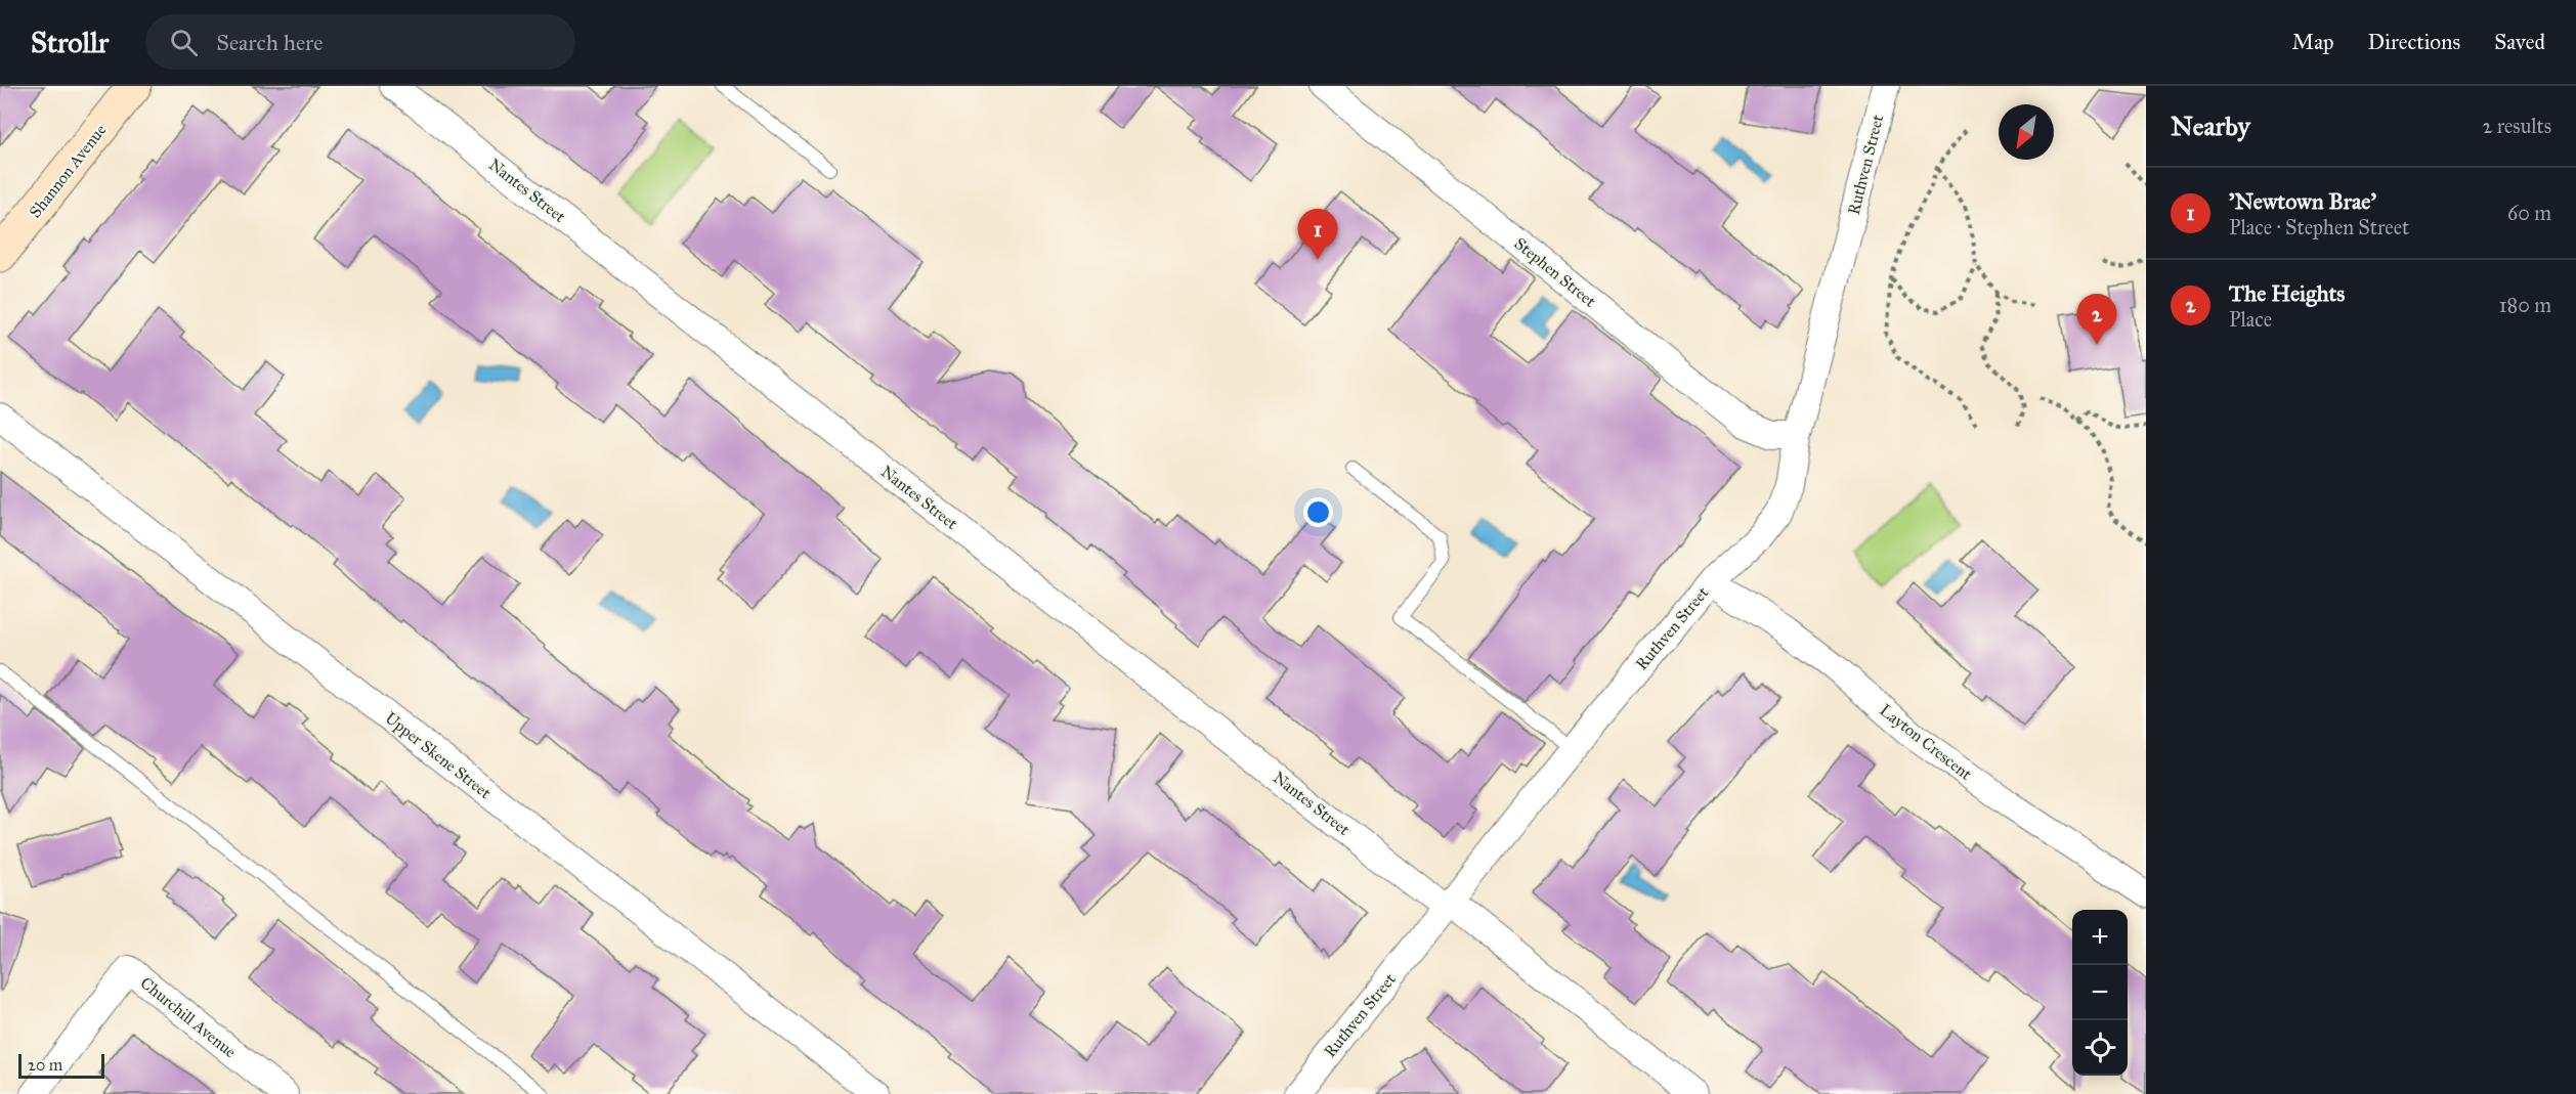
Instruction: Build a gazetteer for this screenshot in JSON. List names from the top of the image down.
{
  "streets": {
    "main road": ["Shannon Avenue"],
    "street": [
      "Ruthven Street",
      "Nantes Street",
      "Stephen Street",
      "Layton Crescent",
      "Upper Skene Street",
      "Churchill Avenue"
    ]
  },
  "crossings": [
    ["Ruthven Street", "Nantes Street"],
    ["Ruthven Street", "Stephen Street"],
    ["Ruthven Street", "Layton Crescent"]
  ],
  "scale_bar": "20 m",
  "north": "bottom left",
  "page": {
    "header": "Strollr",
    "search": "Search here",
    "nav": ["Map", "Directions", "Saved"],
    "heading": ["Nearby", "2 results"],
    "list": [
      {
        "mark": "1",
        "name": "'Newtown Brae'",
        "note": "Place · Stephen Street",
        "value": "60 m"
      },
      {
        "mark": "2",
        "name": "The Heights",
        "note": "Place",
        "value": "180 m"
      }
    ],
    "pins": ["1", "2"],
    "map_buttons": ["+", "−"],
    "scale": "20 m"
  }
}
